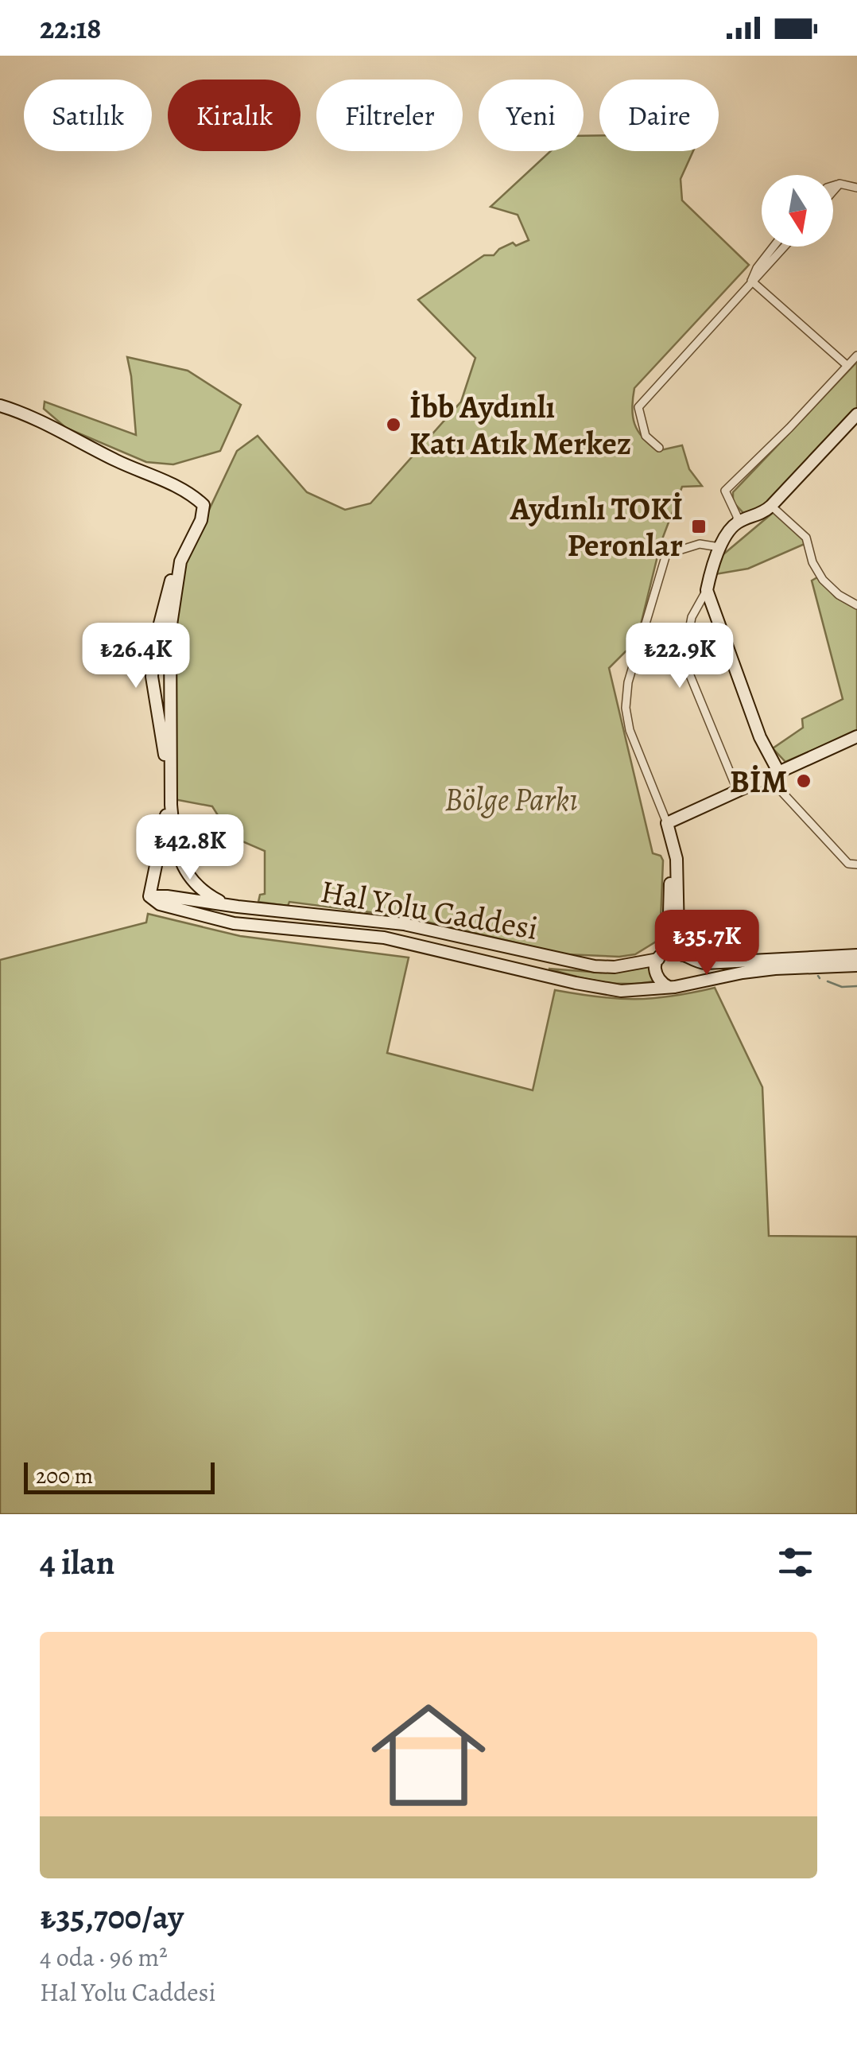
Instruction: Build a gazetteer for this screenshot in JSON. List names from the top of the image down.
{
  "streets": {
    "street": ["Hal Yolu Caddesi"]
  },
  "parks": ["Bölge Parkı"],
  "places": {
    "other": ["İbb Aydınlı Katı Atık Merkez", "BİM"],
    "transit": ["Aydınlı TOKİ Peronlar"]
  },
  "scale_bar": "200 m",
  "north": "bottom",
  "page": {
    "status": "22:18",
    "chip": [
      "Satılık",
      "Kiralık",
      "Filtreler",
      "Yeni",
      "Daire"
    ],
    "price": [
      "₺26.4K",
      "₺22.9K",
      "₺42.8K",
      "₺35.7K"
    ],
    "scale": "200 m",
    "heading": "4 ilan",
    "list": [
      {
        "name": "₺35,700/ay",
        "note": "4 oda · 96 m² · Hal Yolu Caddesi"
      }
    ]
  }
}
